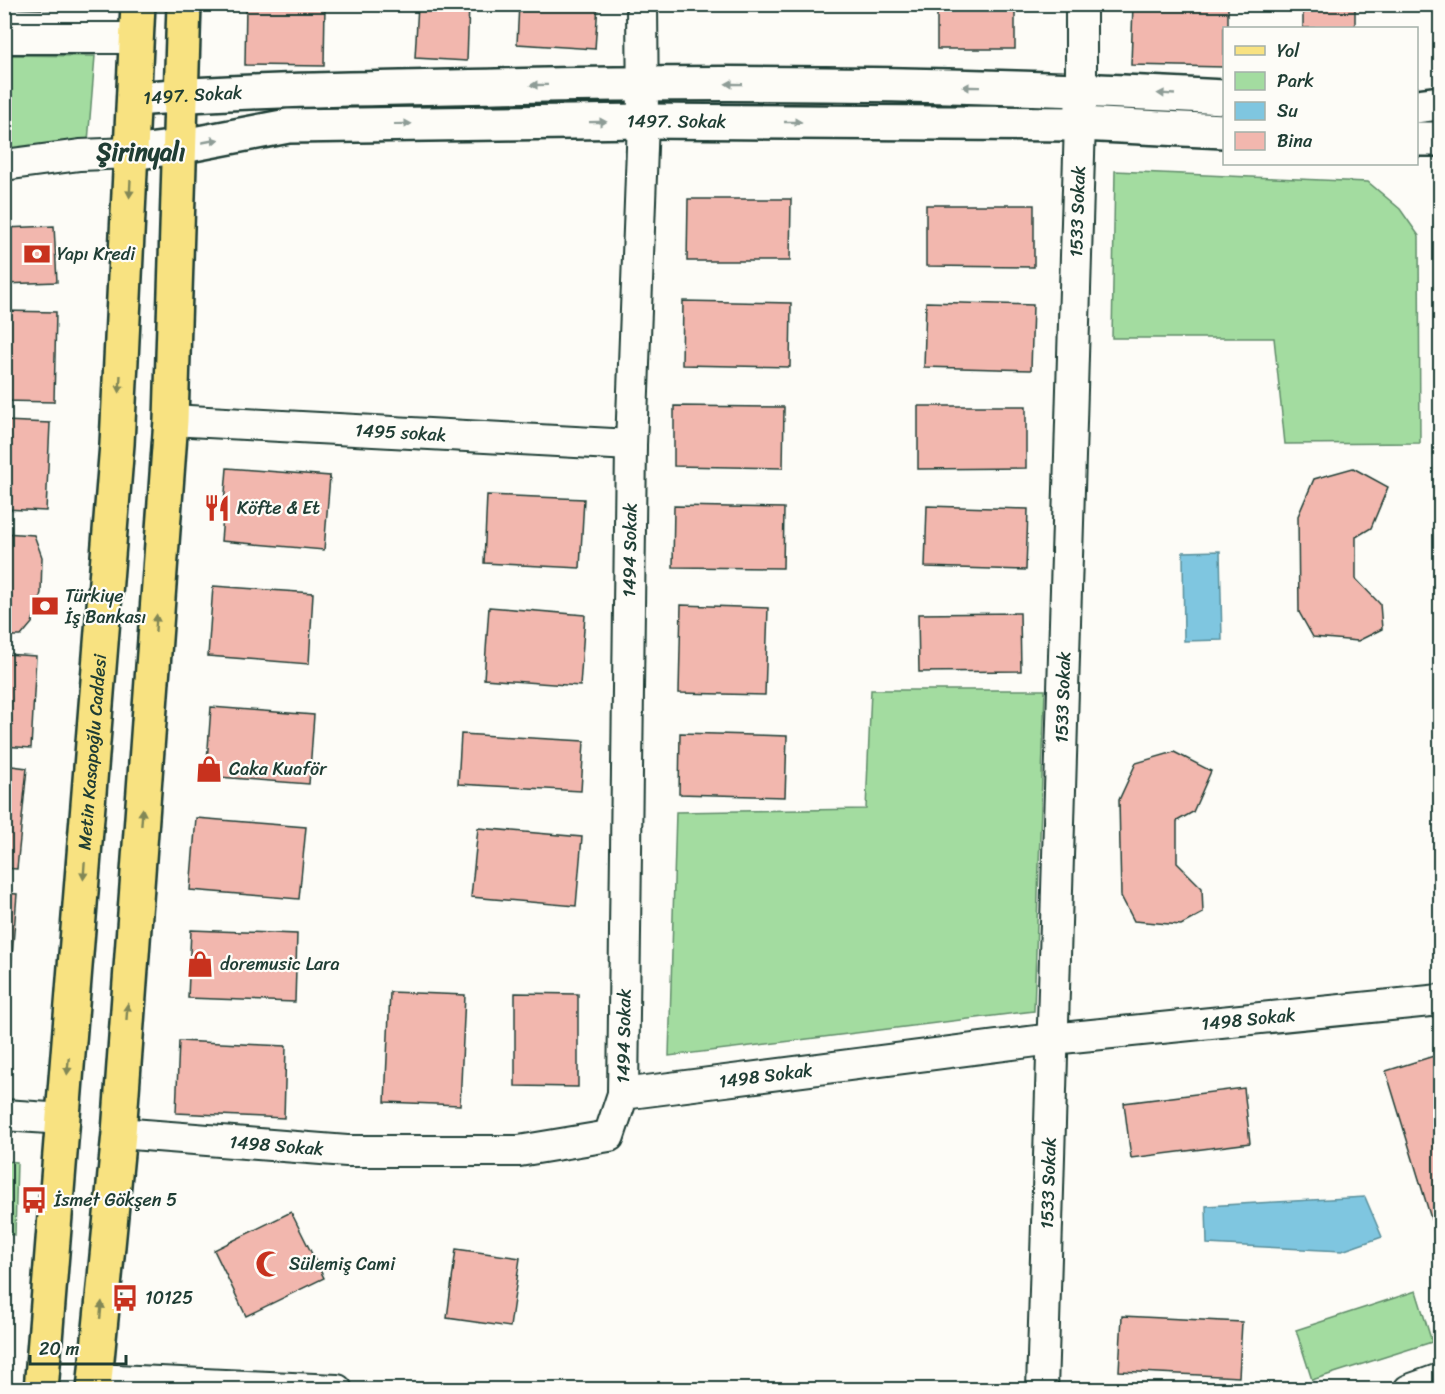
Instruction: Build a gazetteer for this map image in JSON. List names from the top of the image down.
{
  "streets": {
    "main road": ["Metin Kasapoğlu Caddesi"],
    "street": [
      "1497. Sokak",
      "1533 Sokak",
      "1495 sokak",
      "1494 Sokak",
      "1498 Sokak"
    ]
  },
  "crossings": [
    ["1497. Sokak", "1533 Sokak"],
    ["1497. Sokak", "1494 Sokak"],
    ["1497. Sokak", "Metin Kasapoğlu Caddesi"],
    ["1533 Sokak", "1498 Sokak"],
    ["1495 sokak", "1494 Sokak"],
    ["1494 Sokak", "1498 Sokak"]
  ],
  "districts": ["Şirinyalı"],
  "places": {
    "bank": ["Yapı Kredi", "Türkiye İş Bankası"],
    "restaurant": ["Köfte & Et"],
    "shop": ["Caka Kuaför", "doremusic Lara"],
    "bus stop": ["İsmet Gökşen 5", "10125"],
    "mosque": ["Sülemiş Cami"]
  },
  "legend": [
    "Yol",
    "Park",
    "Su",
    "Bina"
  ],
  "scale_bar": "20 m"
}
